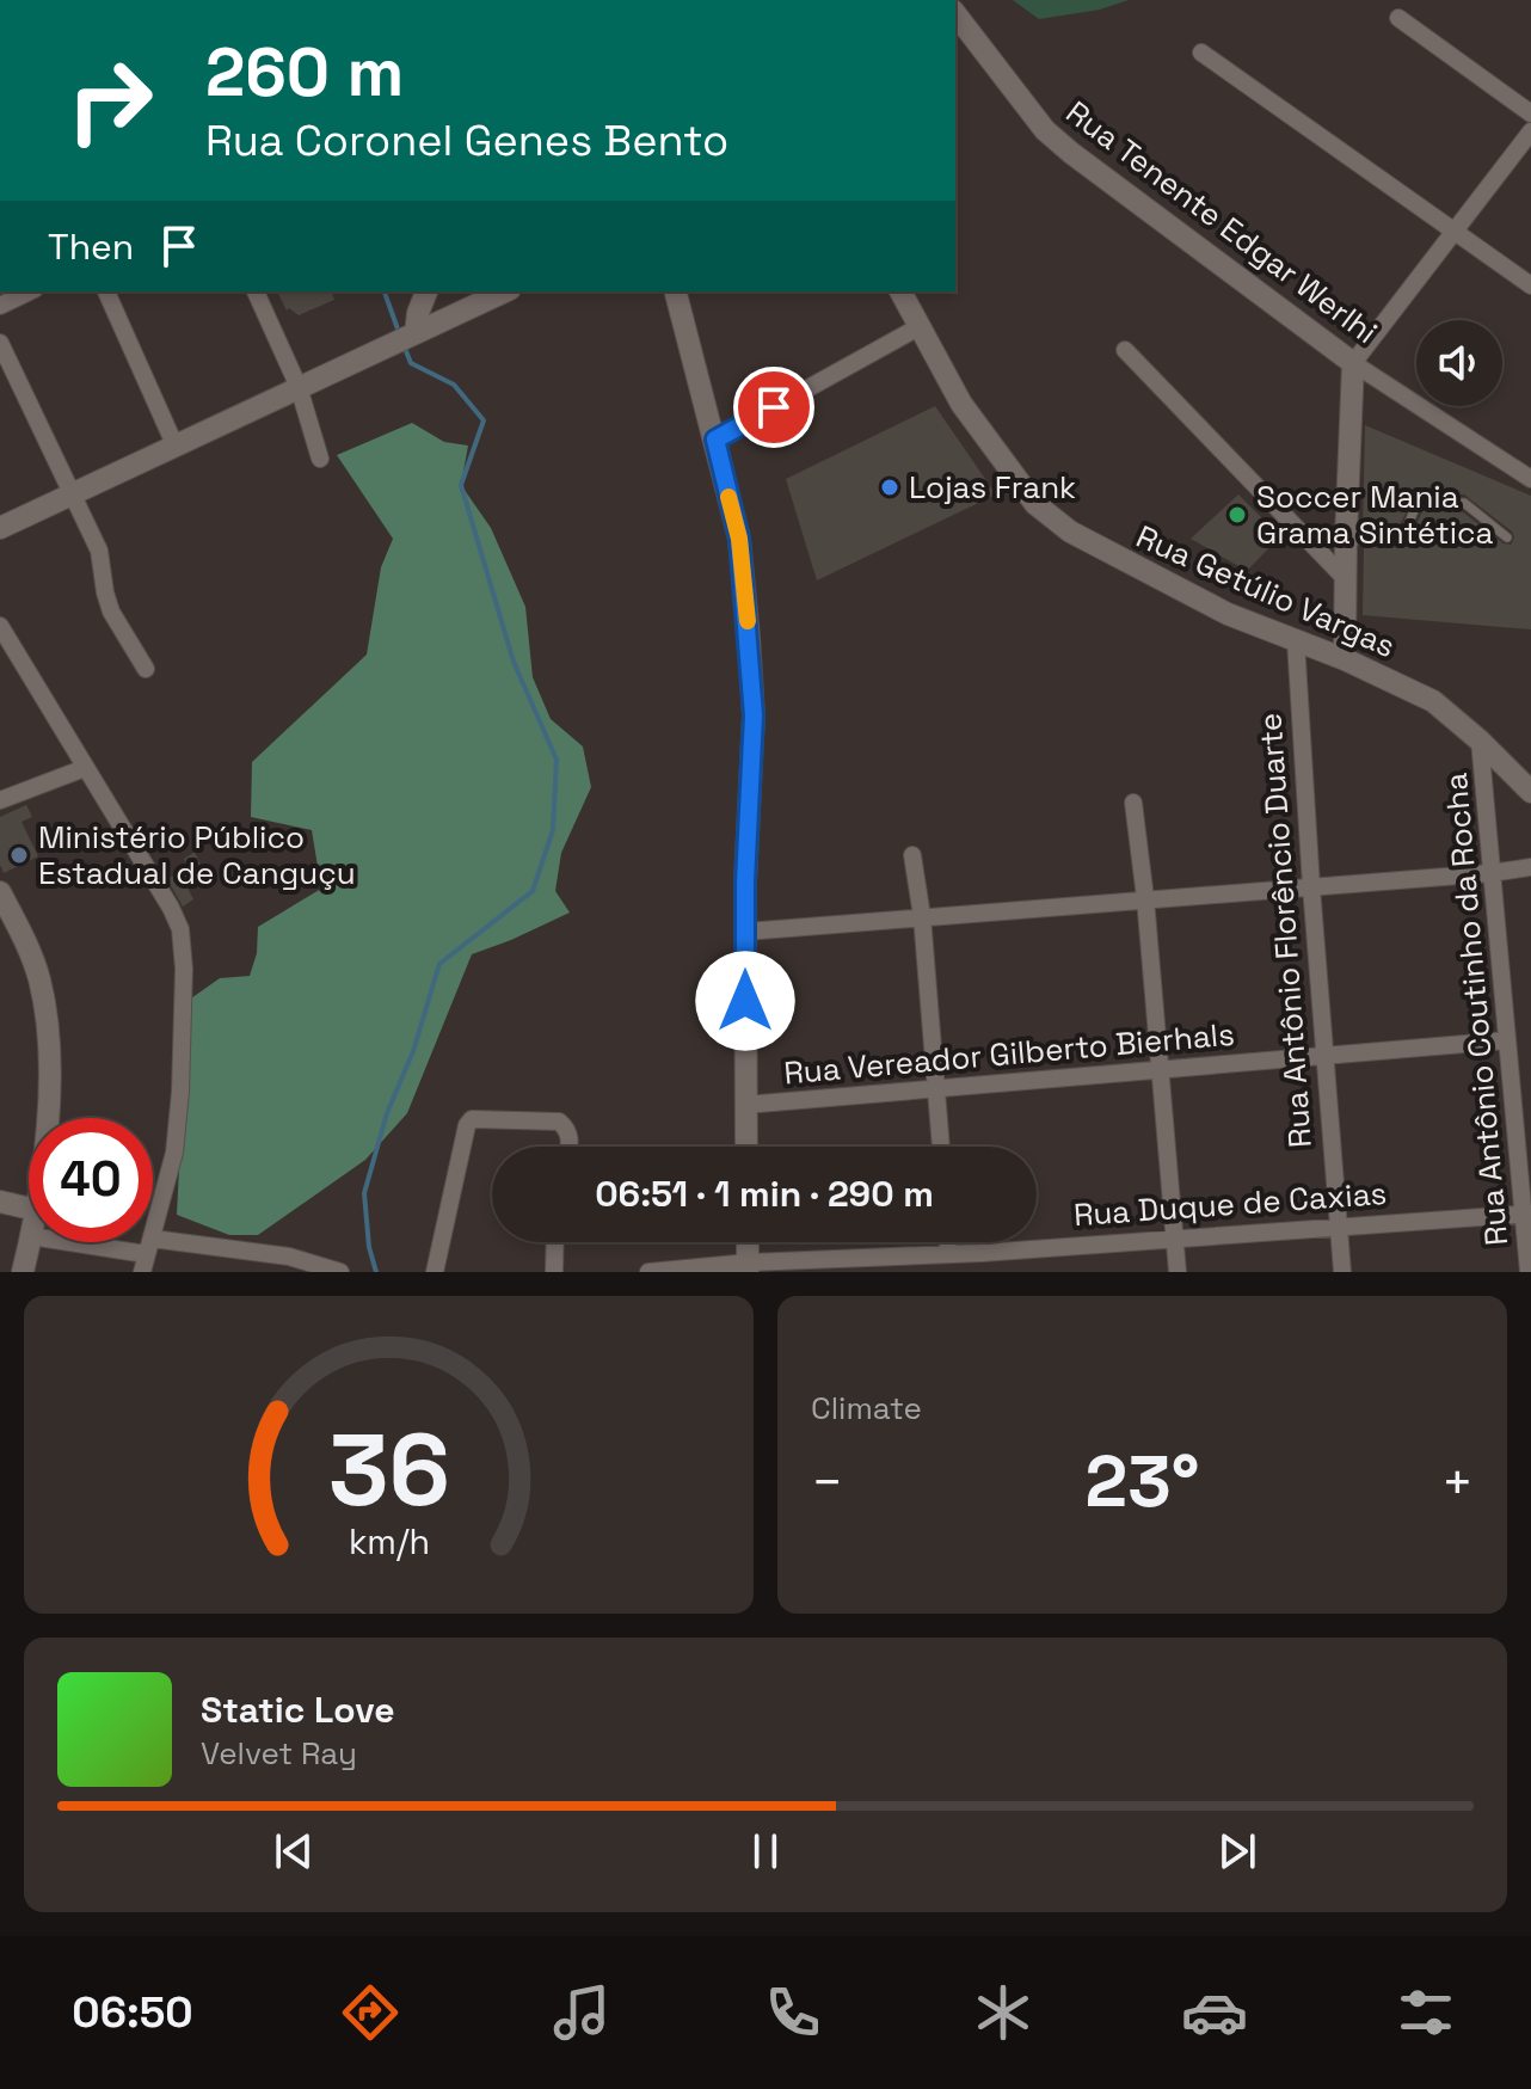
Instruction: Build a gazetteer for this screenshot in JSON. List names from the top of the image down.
{
  "streets": {
    "street": [
      "Rua Tenente Edgar Werlhi",
      "Rua Getúlio Vargas",
      "Rua Antônio Florêncio Duarte",
      "Rua Antônio Coutinho da Rocha",
      "Rua Vereador Gilberto Bierhals",
      "Rua Duque de Caxias"
    ]
  },
  "crossings": [
    ["Rua Getúlio Vargas", "Rua Antônio Florêncio Duarte"],
    ["Rua Getúlio Vargas", "Rua Antônio Coutinho da Rocha"],
    ["Rua Antônio Florêncio Duarte", "Rua Vereador Gilberto Bierhals"],
    ["Rua Antônio Florêncio Duarte", "Rua Duque de Caxias"],
    ["Rua Antônio Coutinho da Rocha", "Rua Vereador Gilberto Bierhals"],
    ["Rua Antônio Coutinho da Rocha", "Rua Duque de Caxias"]
  ],
  "places": ["Lojas Frank", "Soccer Mania Grama Sintética", "Ministério Público Estadual de Canguçu"],
  "page": {
    "turn": ["260 m", "Rua Coronel Genes Bento"],
    "then": "Then",
    "limit": "40",
    "trip": "06:51 · 1 min · 290 m",
    "tile": "Climate",
    "heat": ["−", "23°", "+"],
    "song": ["Static Love", "Velvet Ray"],
    "tabs": "06:50",
    "gauge": ["36", "km/h"]
  }
}
